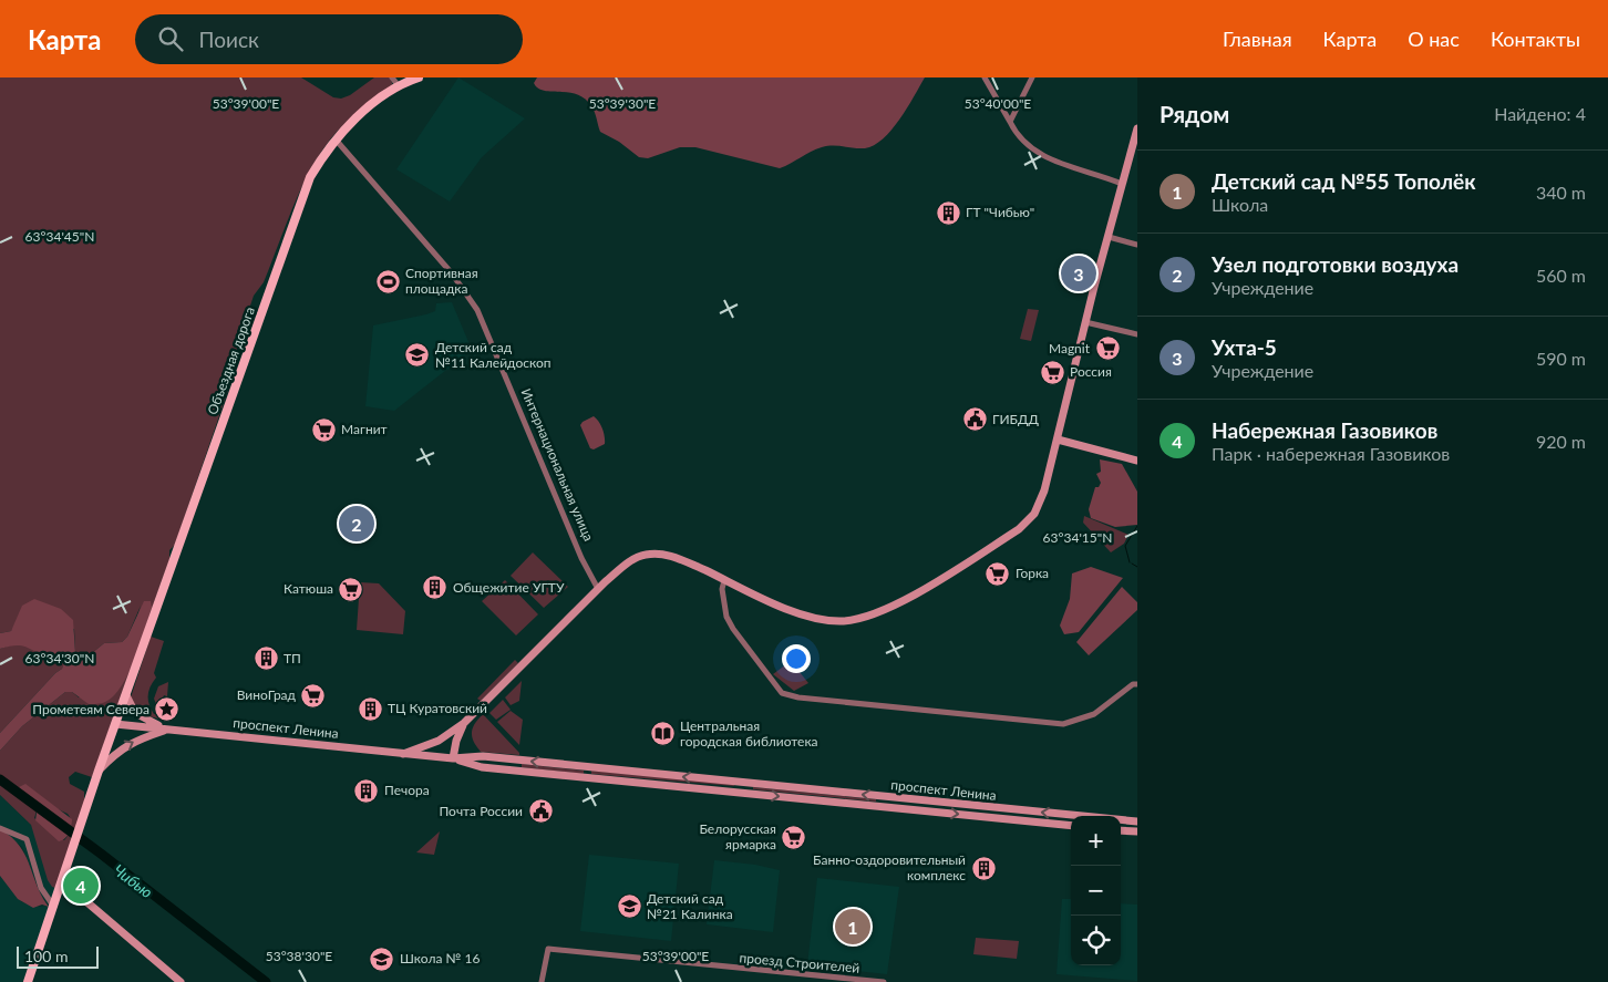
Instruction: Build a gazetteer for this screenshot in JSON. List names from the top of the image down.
{
  "streets": {
    "main road": ["Объездная дорога", "проспект Ленина"],
    "street": ["Интернациональная улица", "проезд Строителей"]
  },
  "crossings": [
    ["Объездная дорога", "Интернациональная улица"],
    ["Объездная дорога", "проспект Ленина"]
  ],
  "water": ["Чибью"],
  "places": {
    "building": [
      "ГТ \"Чибью\"",
      "Общежитие УГТУ",
      "ТП",
      "ТЦ Куратовский",
      "Печора",
      "Банно-оздоровительный комплекс"
    ],
    "sports": ["Спортивная площадка"],
    "supermarket": [
      "Magnit",
      "Россия",
      "Магнит",
      "Горка",
      "Катюша",
      "ВиноГрад",
      "Белорусская ярмарка"
    ],
    "school or university": ["Детский сад №11 Калейдоскоп", "Детский сад №21 Калинка", "Школа № 16"],
    "public building": ["ГИБДД", "Почта России"],
    "place": ["Прометеям Севера"],
    "library": ["Центральная городская библиотека"]
  },
  "scale_bar": "100 m",
  "page": {
    "header": "Карта",
    "search": "Поиск",
    "nav": [
      "Главная",
      "Карта",
      "О нас",
      "Контакты"
    ],
    "heading": ["Рядом", "Найдено: 4"],
    "list": [
      {
        "mark": "1",
        "name": "Детский сад №55 Тополёк",
        "note": "Школа",
        "value": "340 m"
      },
      {
        "mark": "2",
        "name": "Узел подготовки воздуха",
        "note": "Учреждение",
        "value": "560 m"
      },
      {
        "mark": "3",
        "name": "Ухта-5",
        "note": "Учреждение",
        "value": "590 m"
      },
      {
        "mark": "4",
        "name": "Набережная Газовиков",
        "note": "Парк · набережная Газовиков",
        "value": "920 m"
      }
    ],
    "pins": [
      "3",
      "2",
      "4",
      "1"
    ],
    "map_buttons": ["+", "−"],
    "scale": "100 m"
  },
  "coordinates": [
    "53°39'00\"E",
    "53°39'30\"E",
    "53°40'00\"E",
    "63°34'45\"N",
    "63°34'15\"N",
    "63°34'30\"N",
    "53°38'30\"E"
  ]
}
